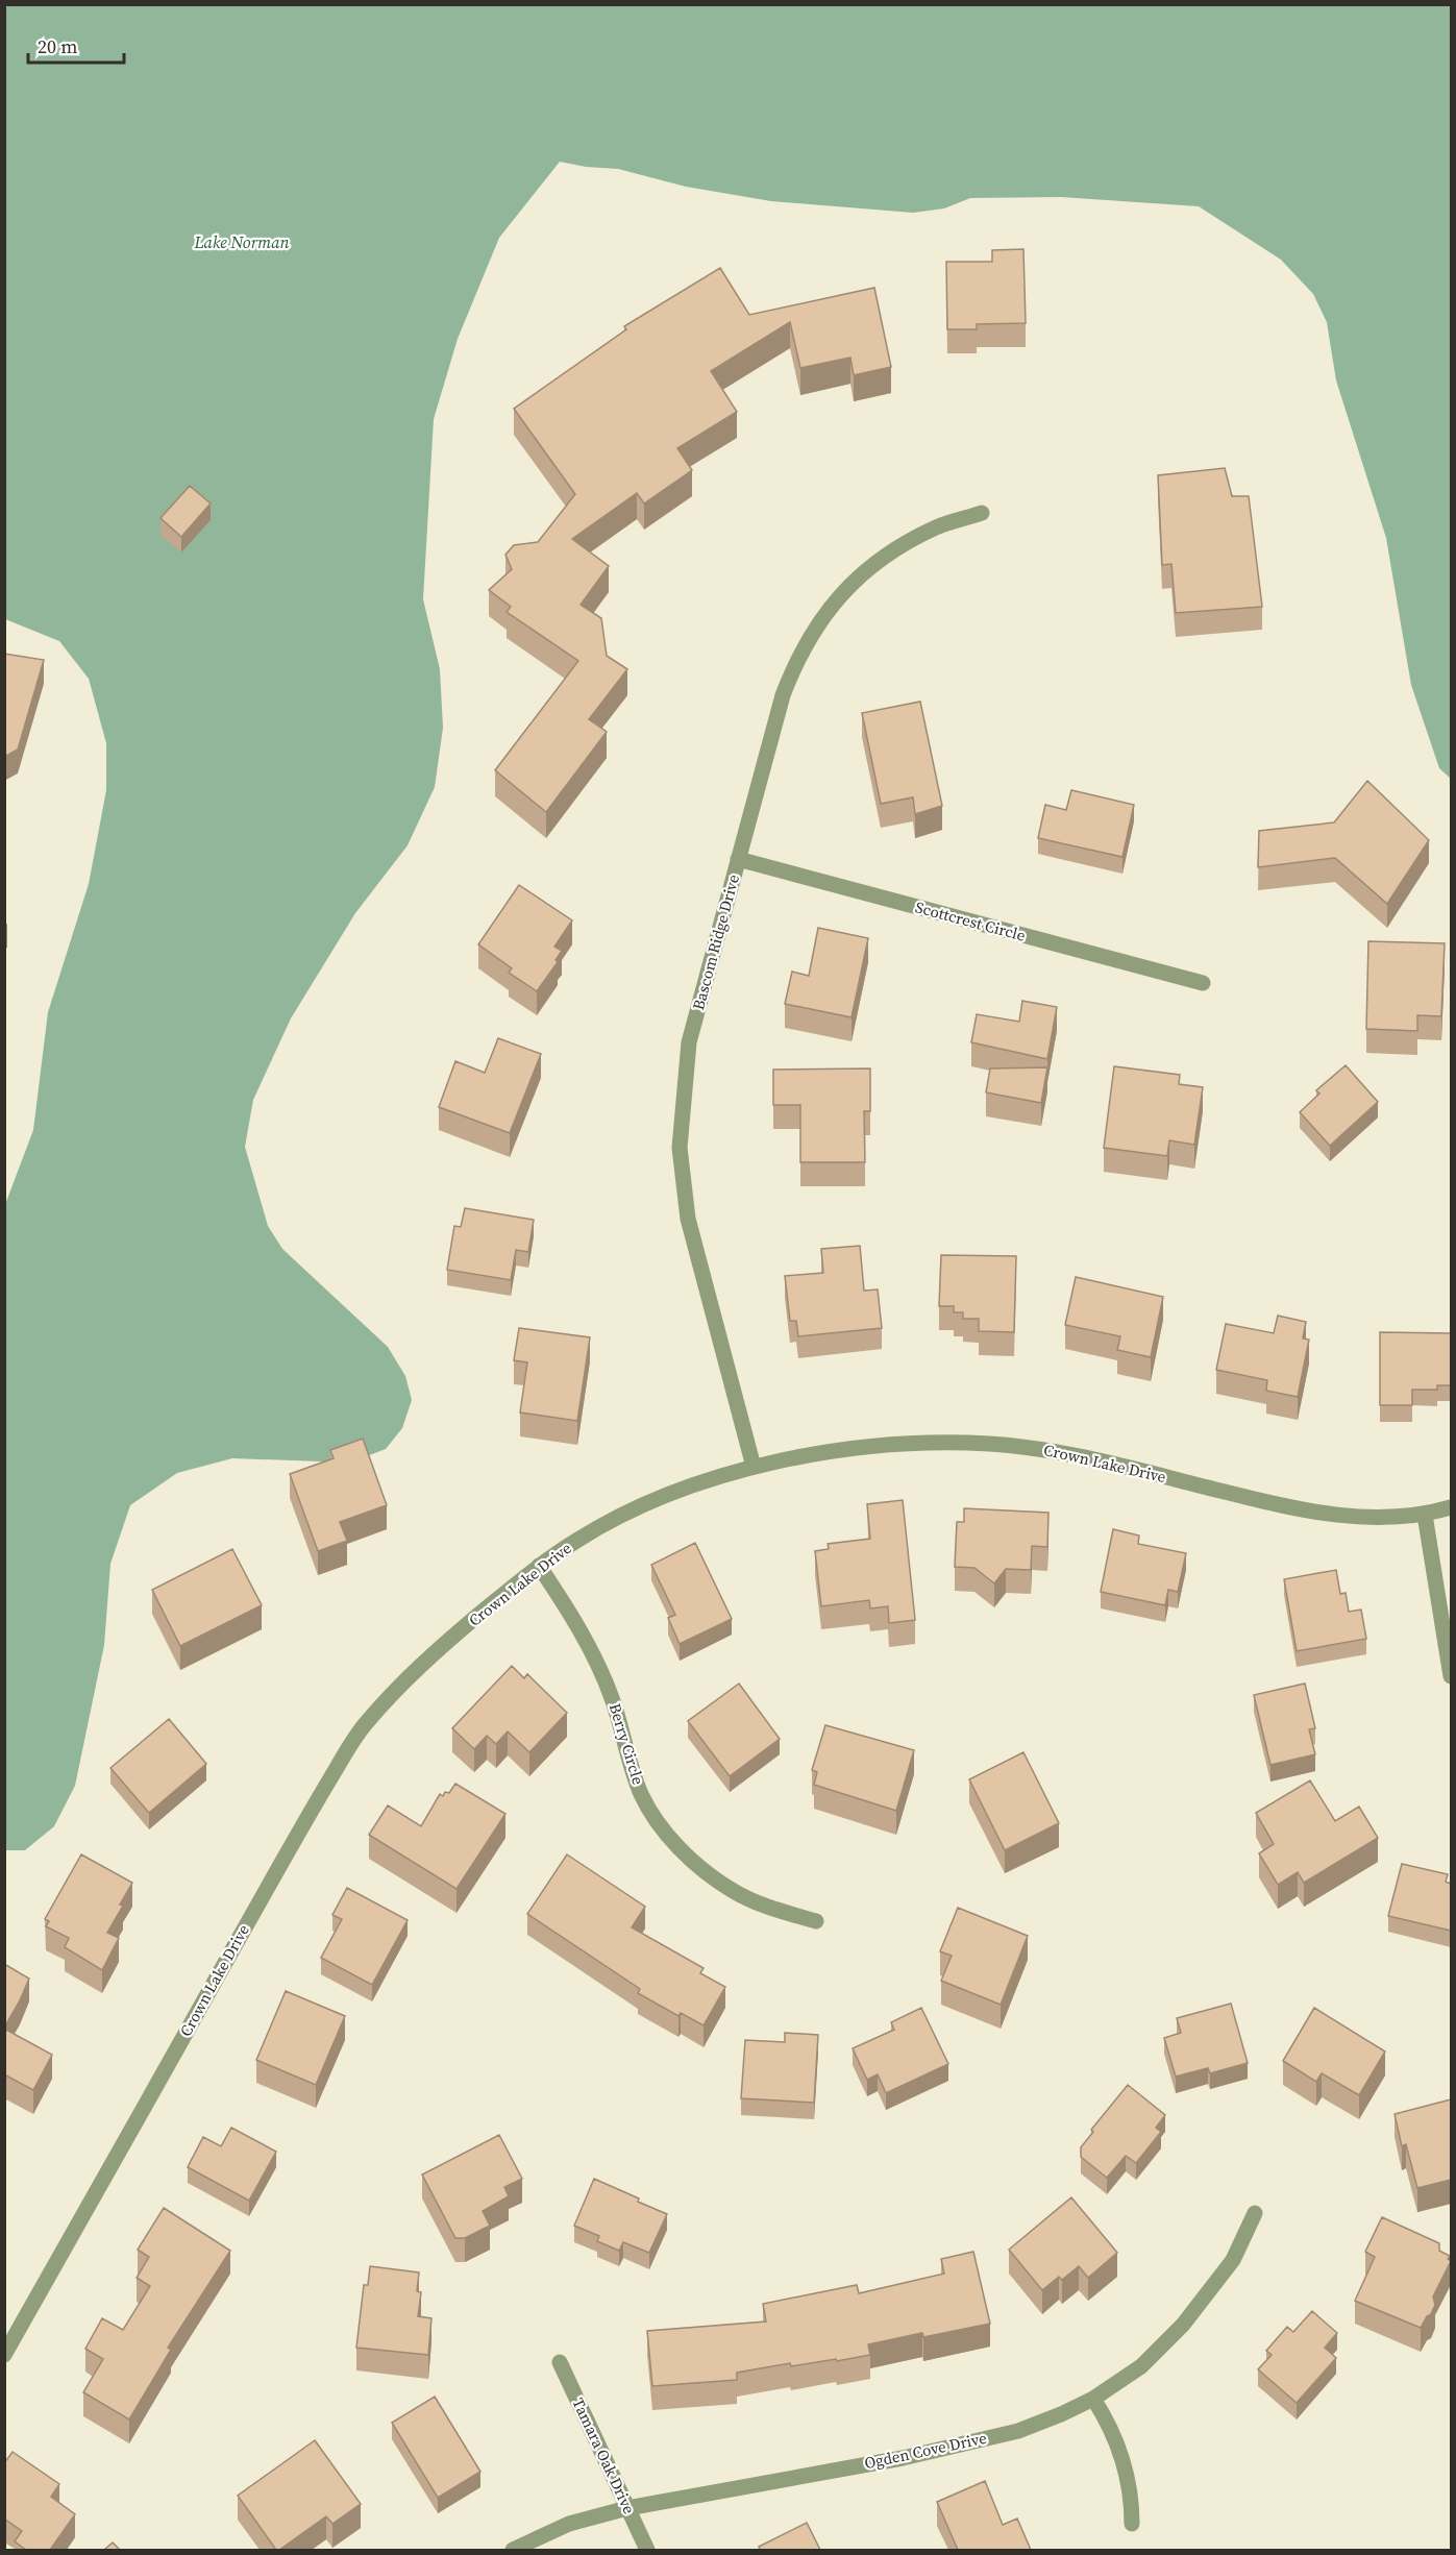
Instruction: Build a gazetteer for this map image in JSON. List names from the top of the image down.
{
  "streets": {
    "street": [
      "Scottcrest Circle",
      "Bascom Ridge Drive",
      "Crown Lake Drive",
      "Berry Circle",
      "Ogden Cove Drive",
      "Tamara Oak Drive"
    ]
  },
  "crossings": [
    ["Scottcrest Circle", "Bascom Ridge Drive"],
    ["Bascom Ridge Drive", "Crown Lake Drive"],
    ["Crown Lake Drive", "Berry Circle"],
    ["Ogden Cove Drive", "Tamara Oak Drive"]
  ],
  "water": ["Lake Norman"],
  "scale_bar": "20 m"
}
